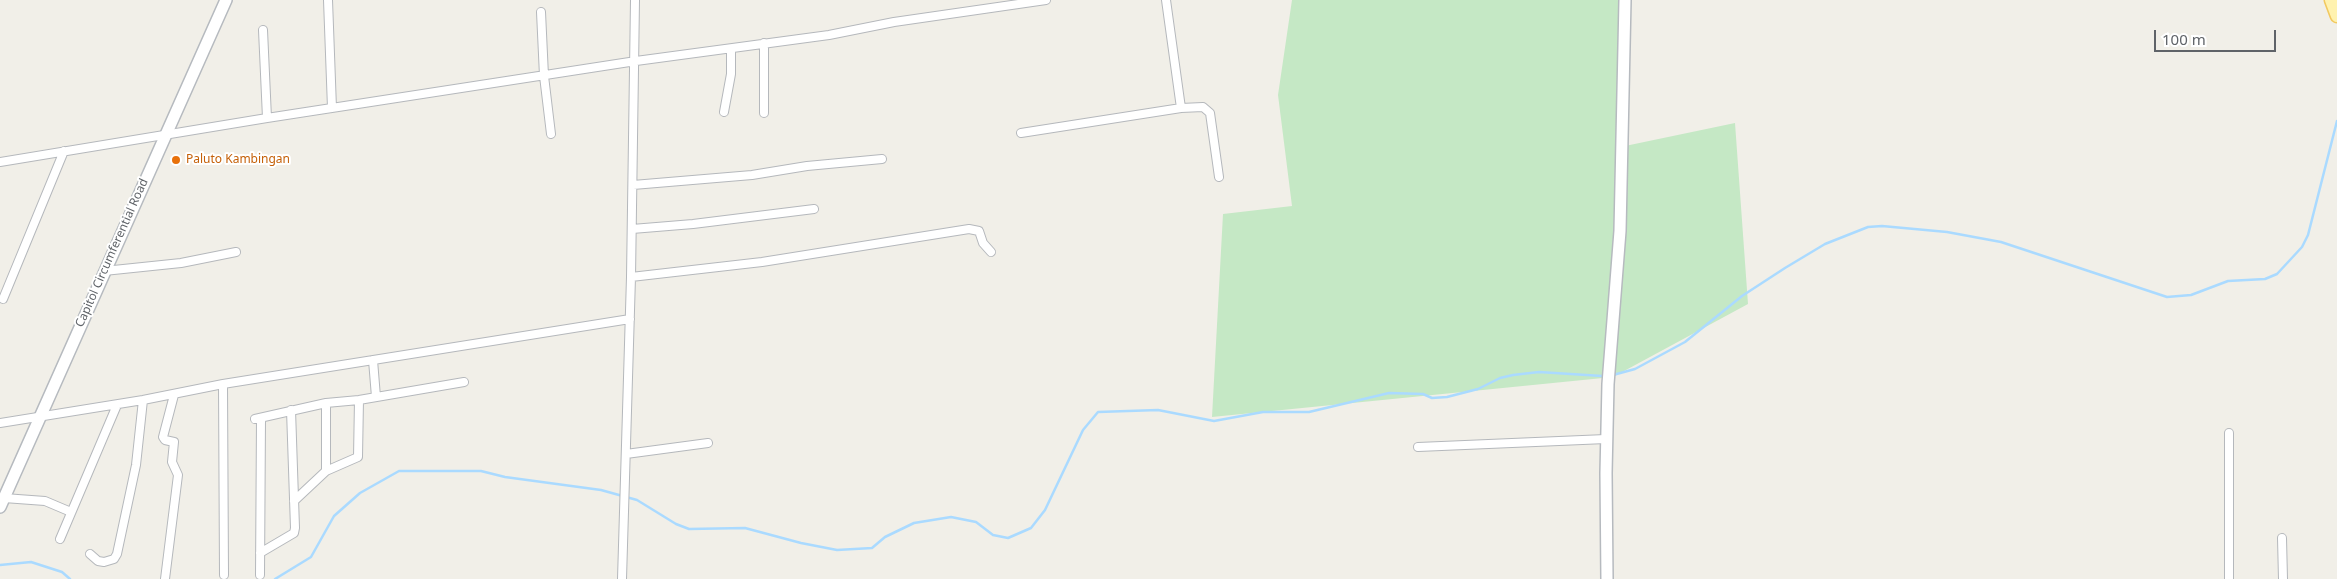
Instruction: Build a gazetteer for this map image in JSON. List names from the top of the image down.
{
  "streets": {
    "street": ["Capitol Circumferential Road"]
  },
  "places": ["Paluto Kambingan"],
  "scale_bar": "100 m"
}
